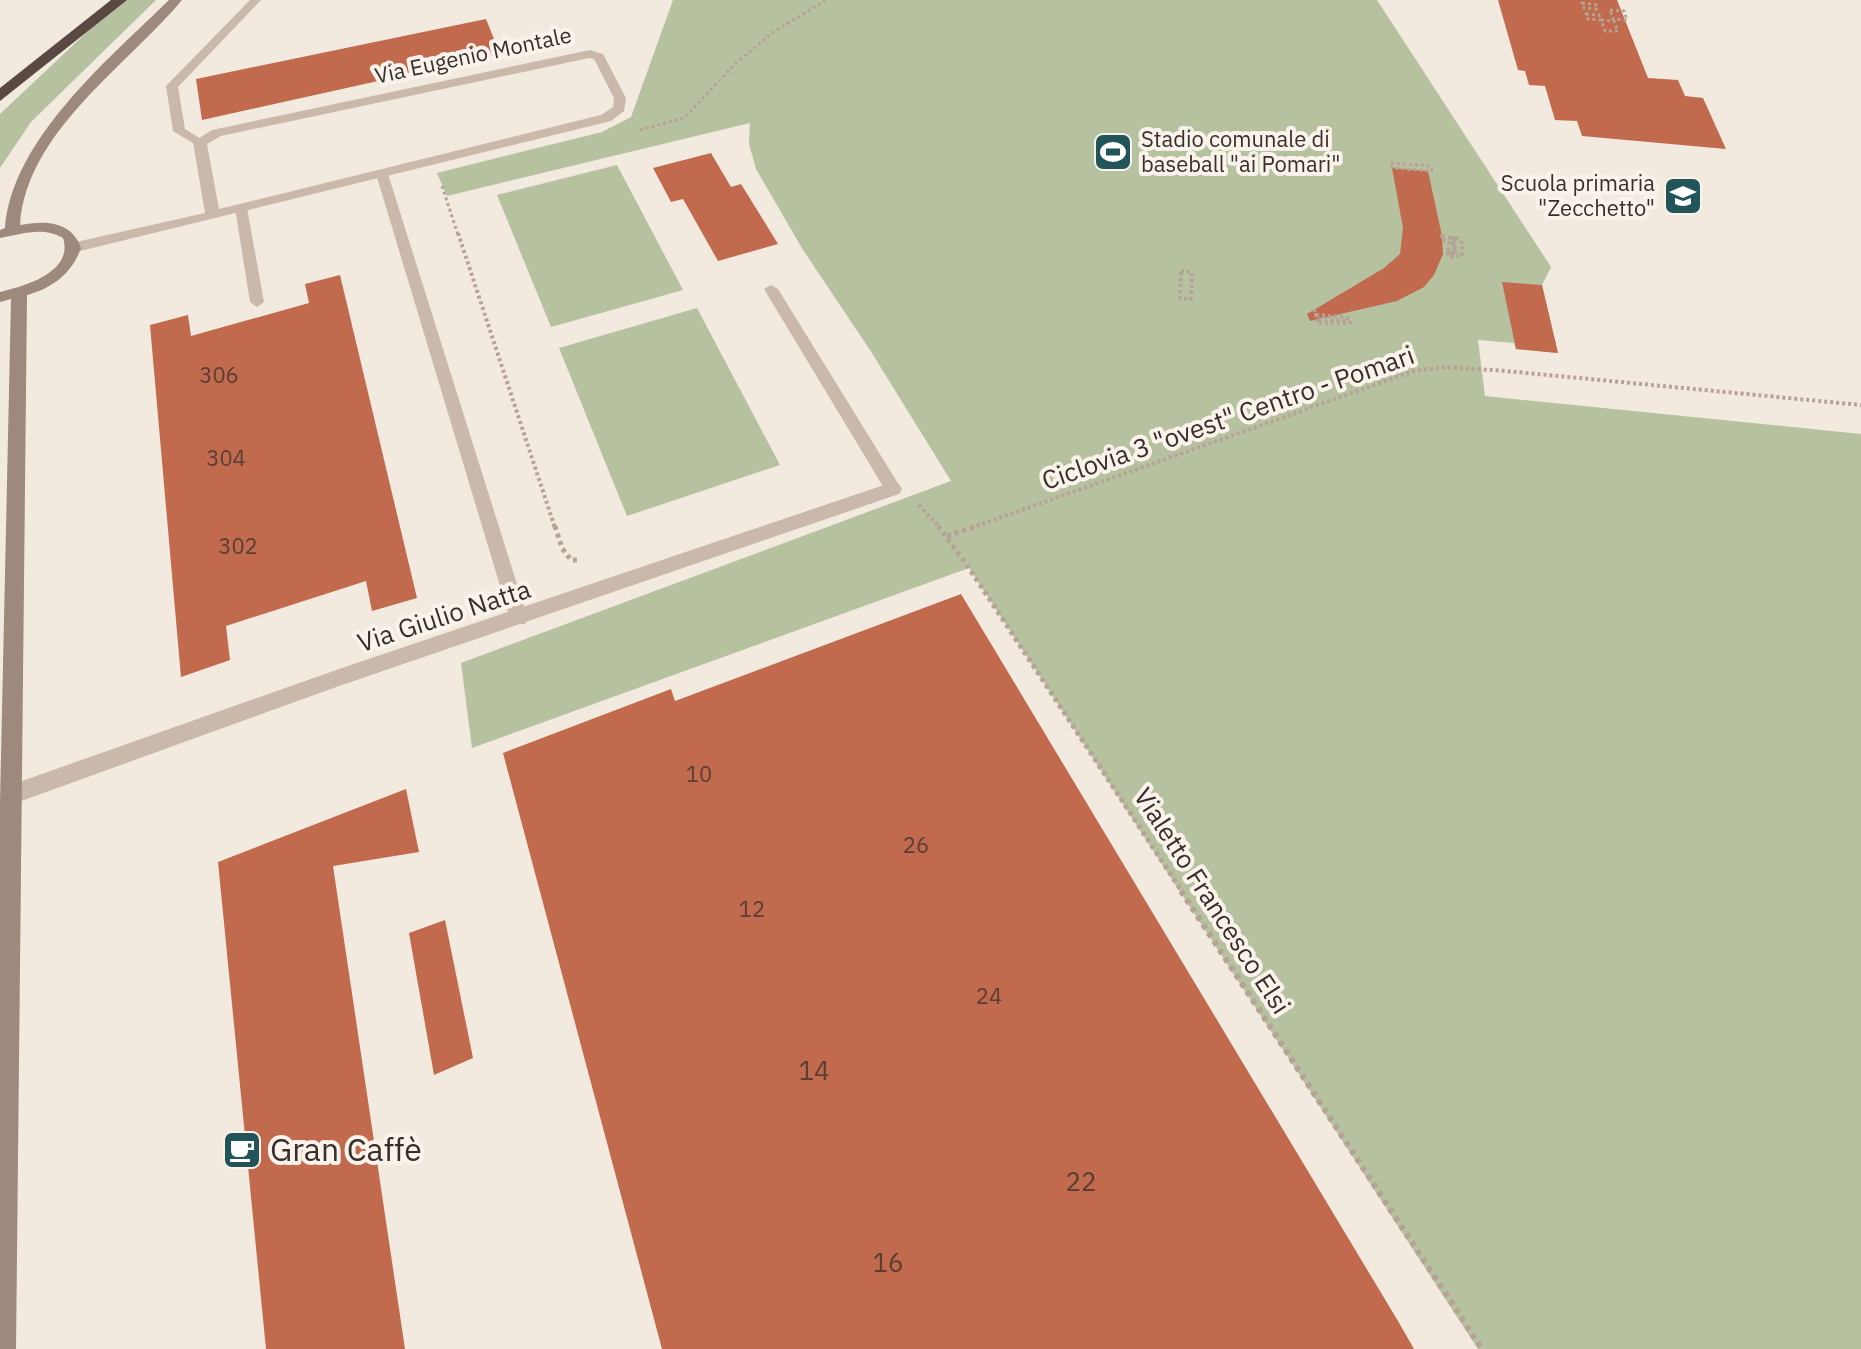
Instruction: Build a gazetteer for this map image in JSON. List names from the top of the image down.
{
  "streets": {
    "street": ["Via Eugenio Montale", "Via Giulio Natta"],
    "path": ["Ciclovia 3 \"ovest\" Centro - Pomari", "Vialetto Francesco Elsi"]
  },
  "crossings": [
    ["Ciclovia 3 \"ovest\" Centro - Pomari", "Vialetto Francesco Elsi"],
    ["Via Giulio Natta", "Vialetto Francesco Elsi"]
  ],
  "places": {
    "sports": ["Stadio comunale di baseball \"ai Pomari\""],
    "school or university": ["Scuola primaria \"Zecchetto\""],
    "cafe": ["Gran Caffè"]
  },
  "house_numbers": [
    "306",
    "304",
    "302",
    "10",
    "26",
    "12",
    "24",
    "14",
    "22",
    "16"
  ]
}
